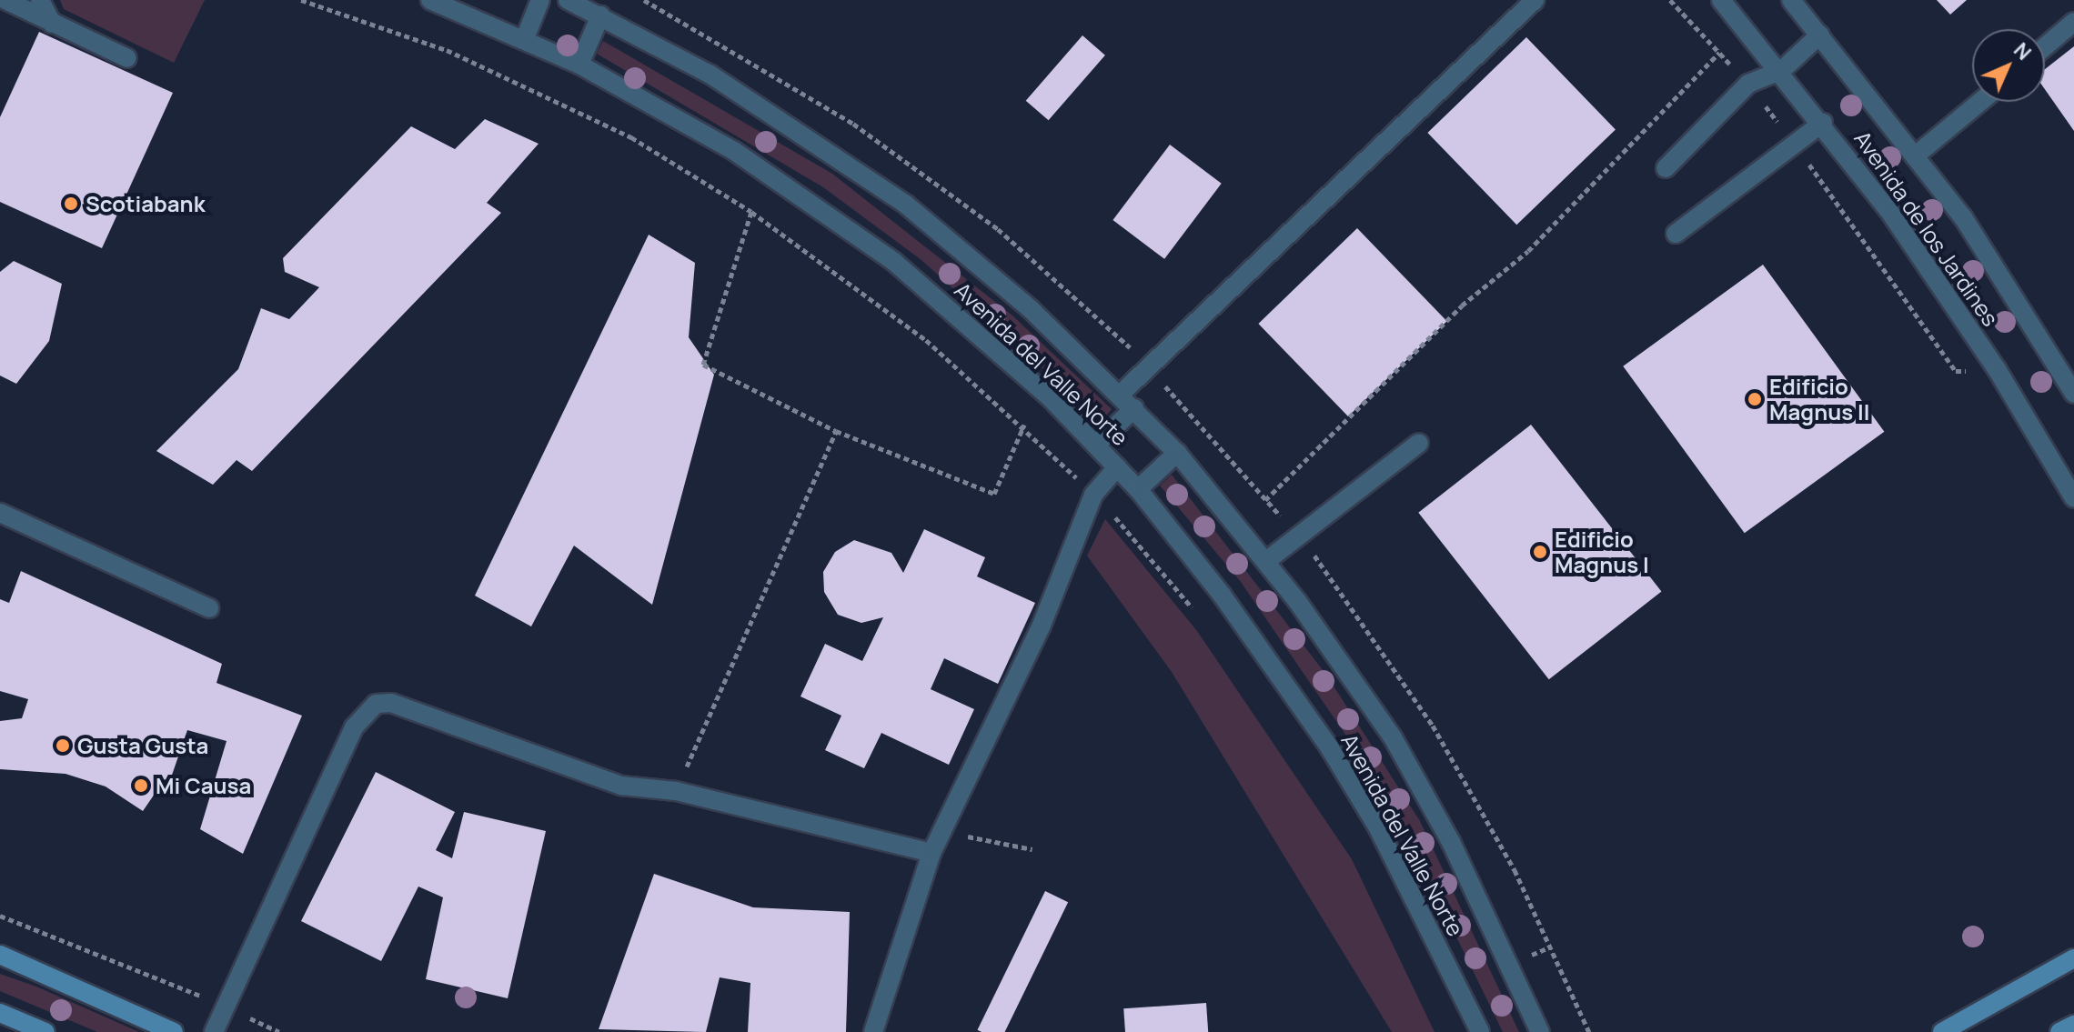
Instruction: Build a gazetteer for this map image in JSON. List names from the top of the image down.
{
  "streets": {
    "street": ["Avenida de los Jardines", "Avenida del Valle Norte"]
  },
  "places": [
    "Scotiabank",
    "Edificio Magnus II",
    "Edificio Magnus I",
    "Gusta Gusta",
    "Mi Causa"
  ],
  "north": "top right"
}
